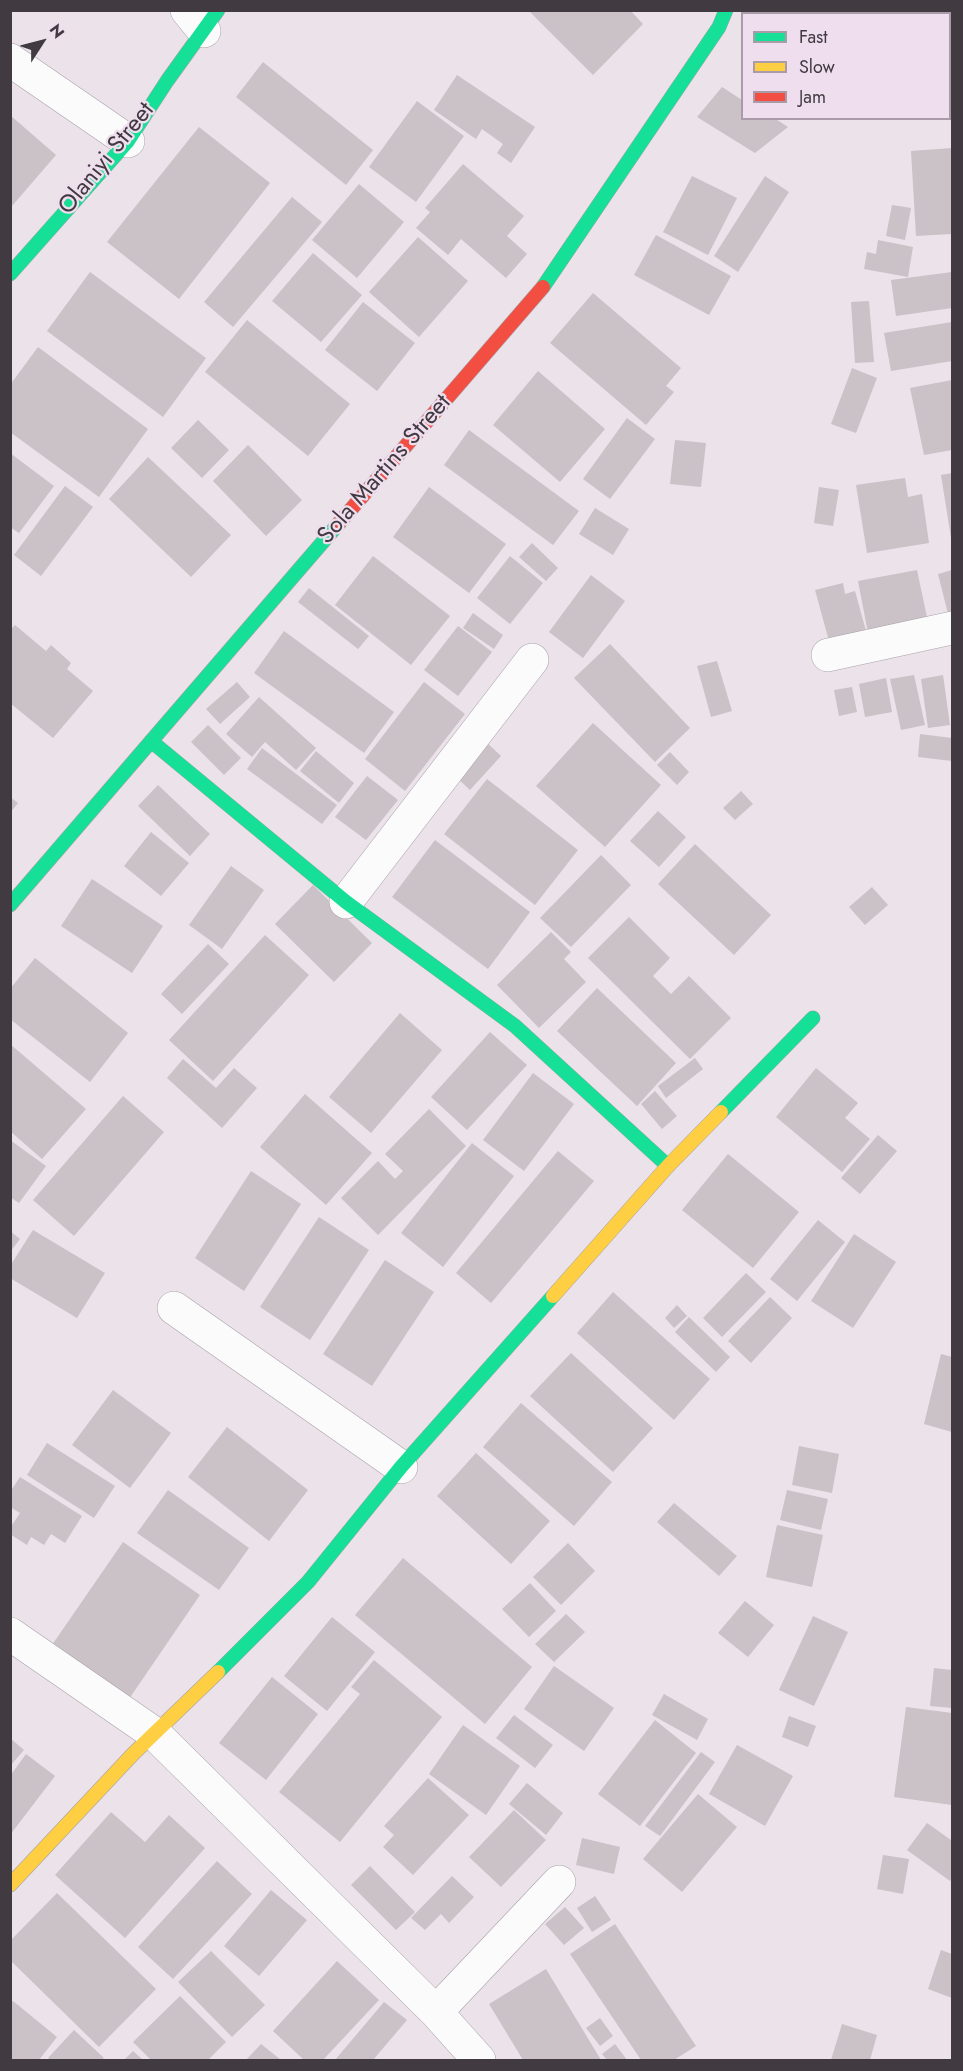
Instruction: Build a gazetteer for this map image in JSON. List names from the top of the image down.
{
  "streets": {
    "street": ["Olaniyi Street", "Sola Martins Street"]
  },
  "legend": ["Fast", "Slow", "Jam"],
  "north": "top right"
}
